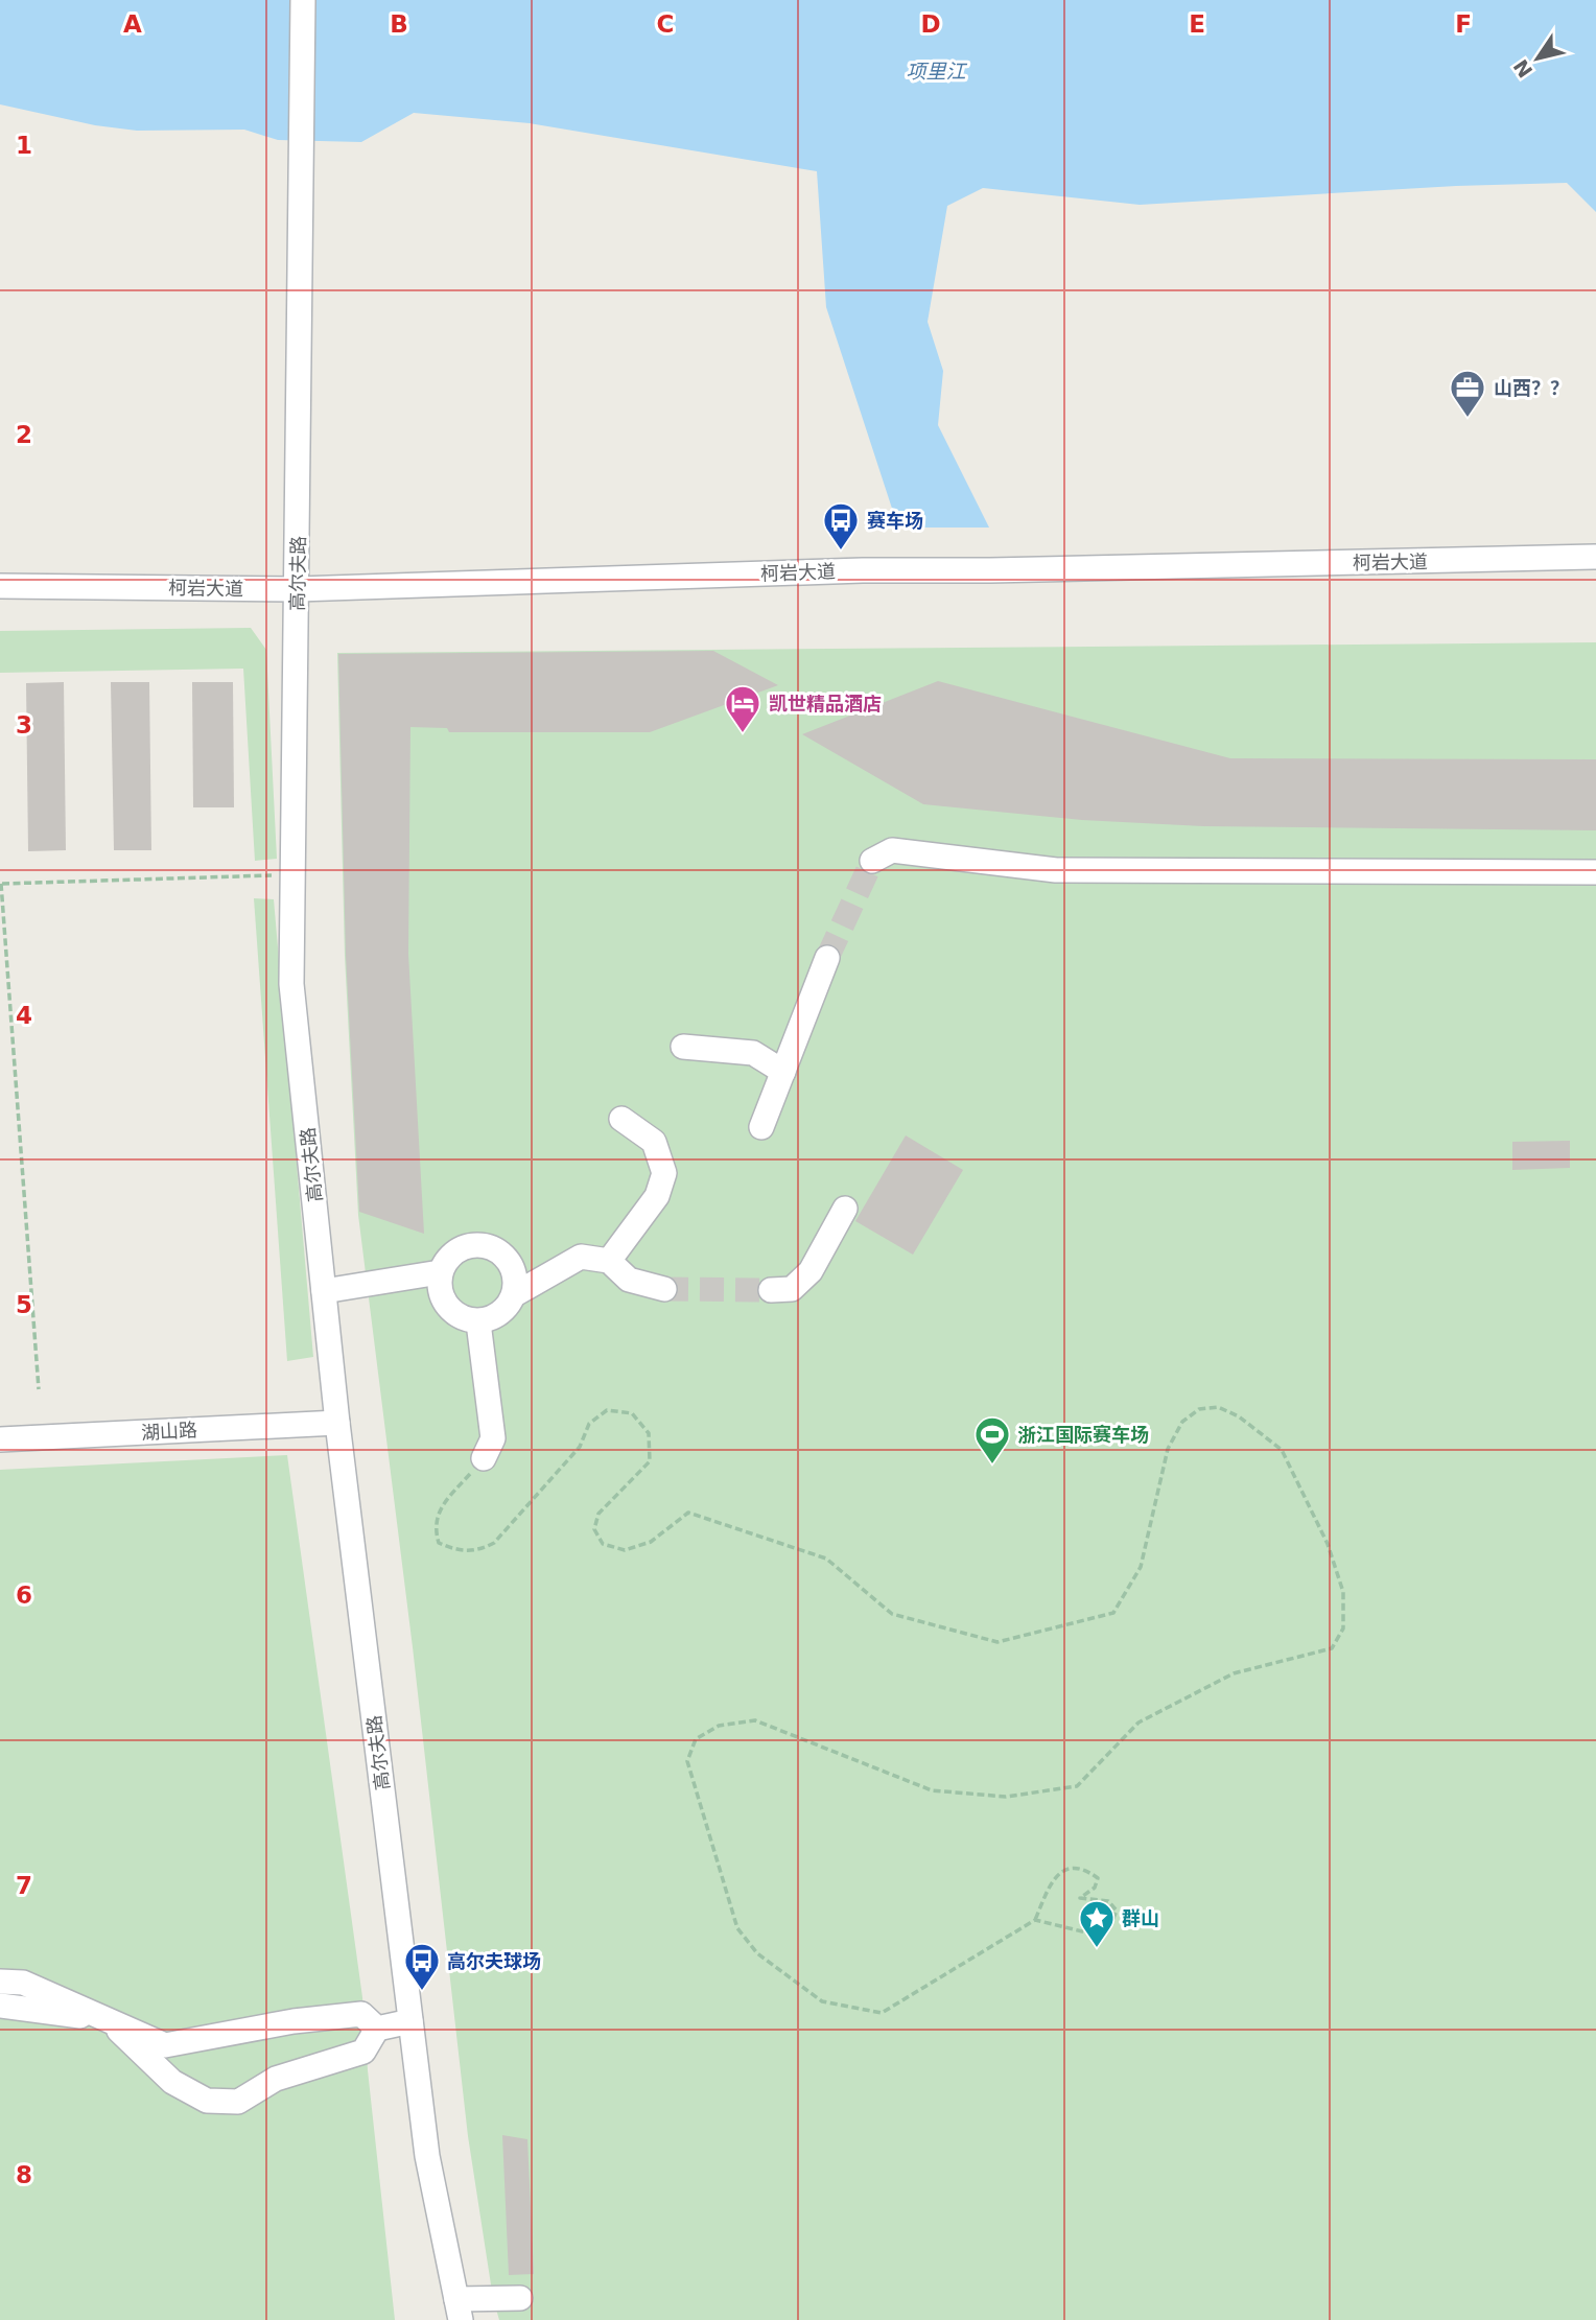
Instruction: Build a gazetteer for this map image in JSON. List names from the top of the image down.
{
  "streets": {
    "street": ["柯岩大道", "高尔夫路", "湖山路"]
  },
  "crossings": [
    ["柯岩大道", "高尔夫路"],
    ["高尔夫路", "湖山路"]
  ],
  "water": ["项里江"],
  "places": {
    "office": ["山西？？"],
    "bus stop": ["赛车场", "高尔夫球场"],
    "hotel": ["凯世精品酒店"],
    "sports": ["浙江国际赛车场"],
    "place": ["群山"]
  },
  "north": "bottom left",
  "grid": {
    "columns": [
      "A",
      "B",
      "C",
      "D",
      "E",
      "F"
    ],
    "rows": [
      "1",
      "2",
      "3",
      "4",
      "5",
      "6",
      "7",
      "8"
    ]
  }
}
